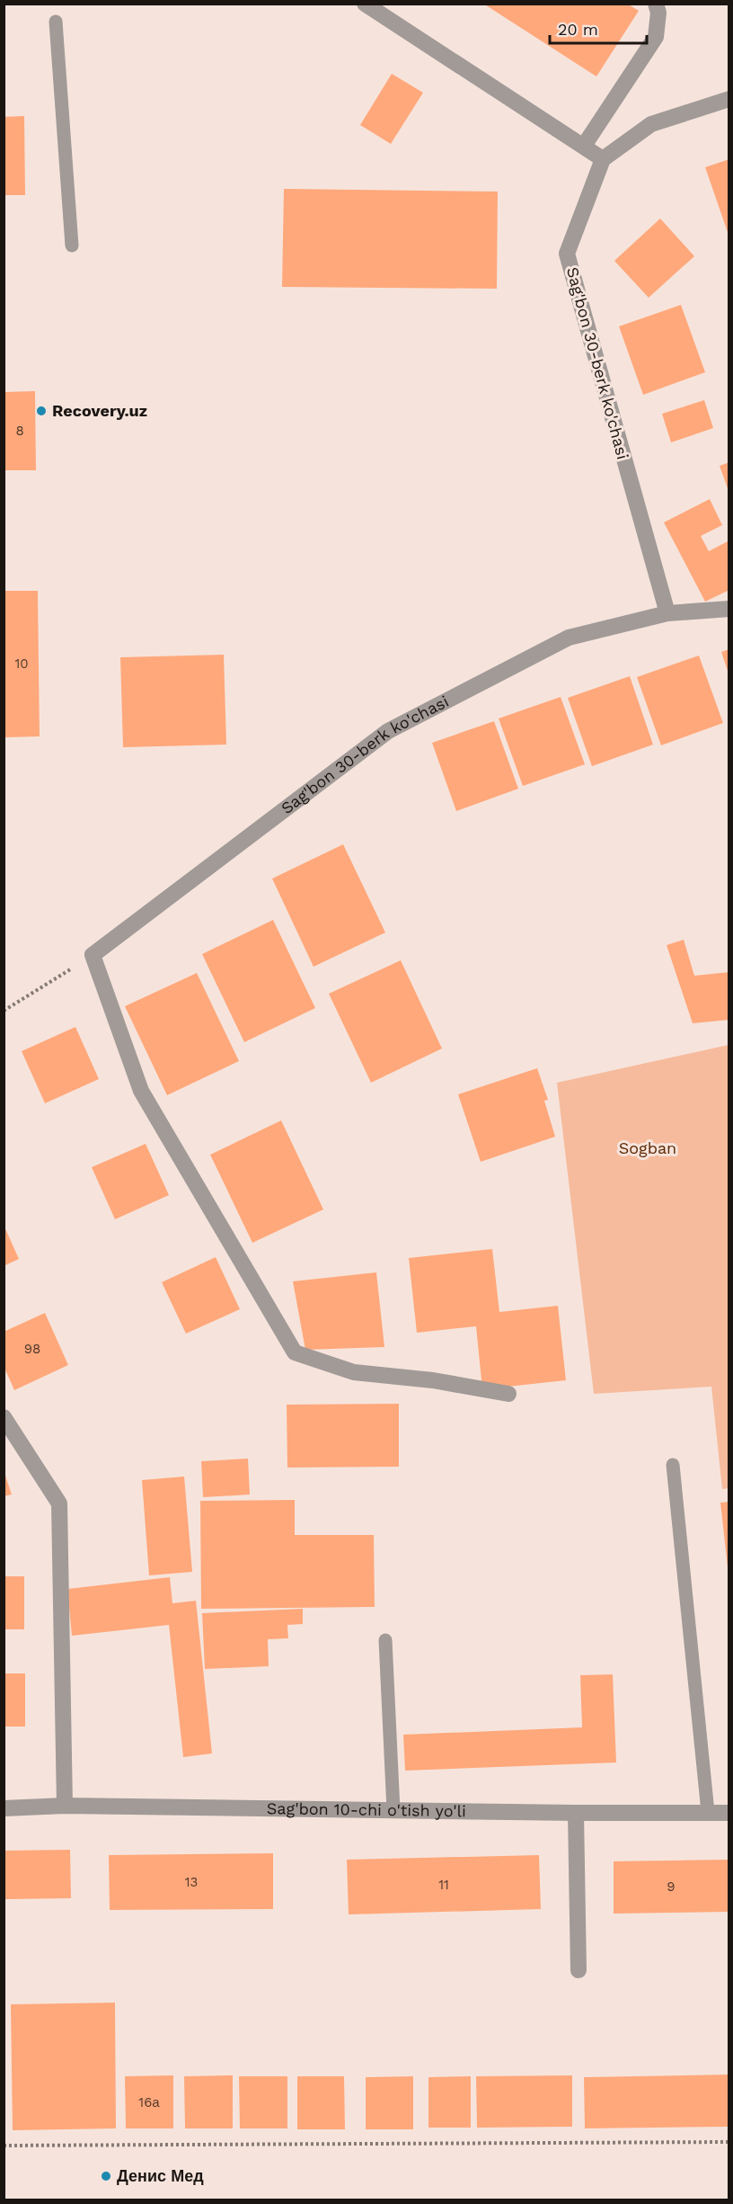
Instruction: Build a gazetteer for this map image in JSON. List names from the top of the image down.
{
  "streets": {
    "street": ["Sag'bon 30-berk ko'chasi", "Sag'bon 10-chi o'tish yo'li"]
  },
  "parks": ["Sogban"],
  "places": ["Recovery.uz", "Денис Мед"],
  "house_numbers": [
    "8",
    "10",
    "98",
    "13",
    "11",
    "9",
    "16а"
  ],
  "scale_bar": "20 m"
}
